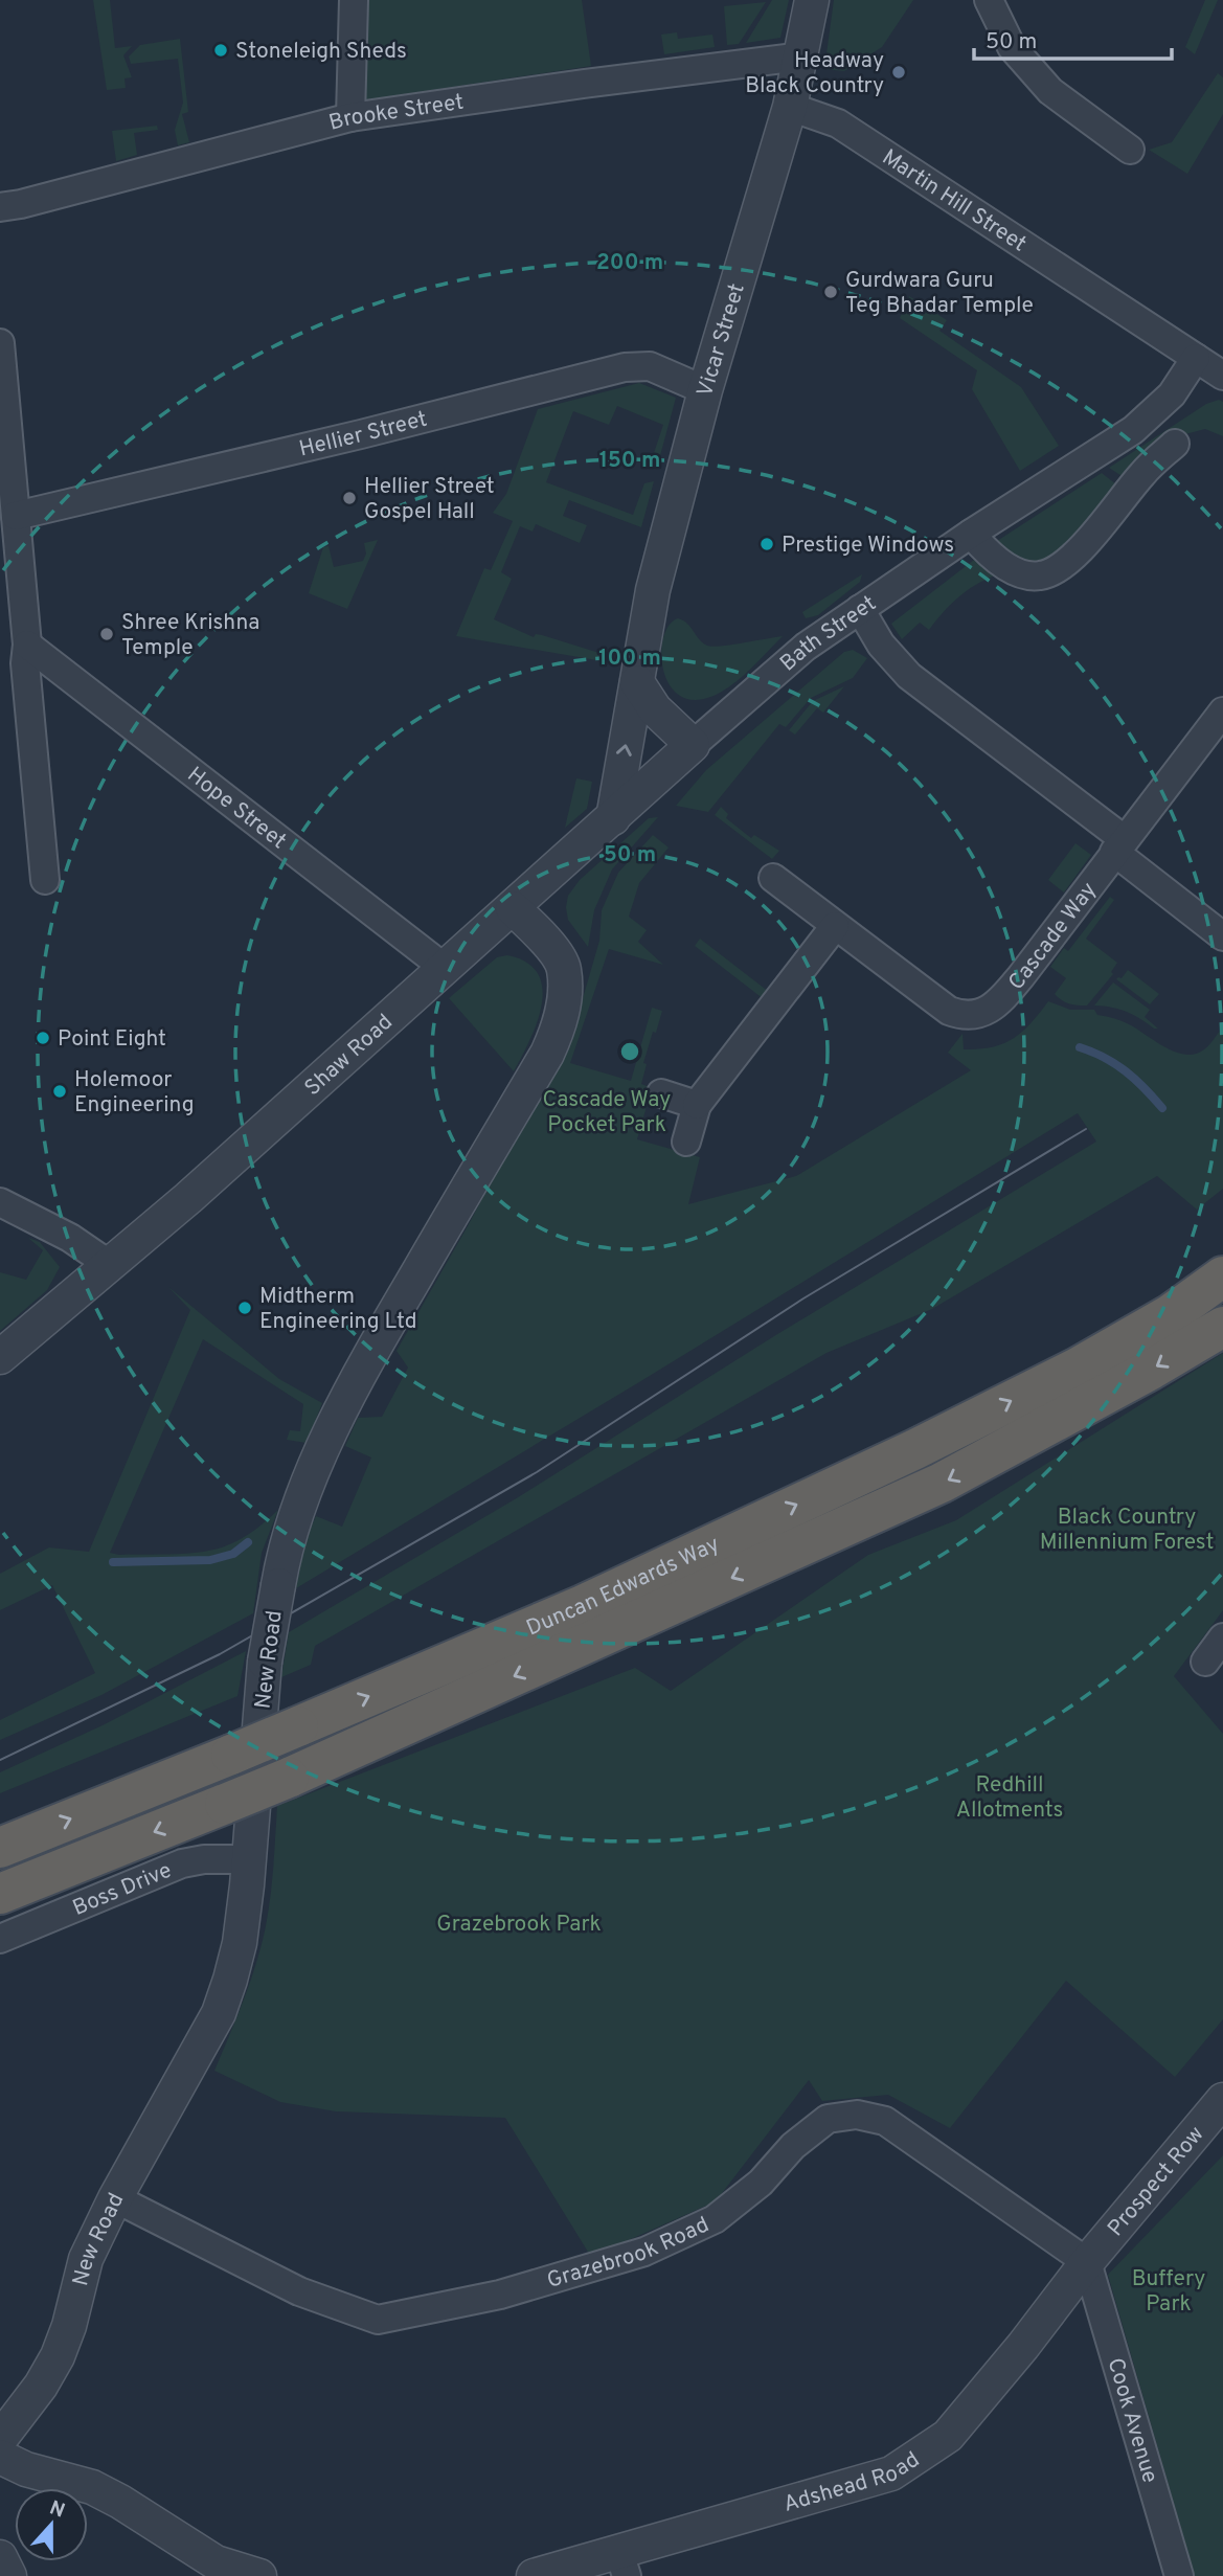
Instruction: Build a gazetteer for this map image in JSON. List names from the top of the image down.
{
  "streets": {
    "highway": ["Duncan Edwards Way"],
    "street": [
      "Brooke Street",
      "Martin Hill Street",
      "Vicar Street",
      "Hellier Street",
      "Bath Street",
      "Hope Street",
      "Cascade Way",
      "Shaw Road",
      "New Road",
      "Boss Drive",
      "Prospect Row",
      "Grazebrook Road",
      "Cook Avenue",
      "Adshead Road"
    ]
  },
  "crossings": [
    ["Brooke Street", "Vicar Street"],
    ["Martin Hill Street", "Vicar Street"],
    ["Martin Hill Street", "Bath Street"],
    ["Vicar Street", "Hellier Street"],
    ["Vicar Street", "Shaw Road"],
    ["Bath Street", "Shaw Road"],
    ["Hope Street", "Shaw Road"],
    ["Shaw Road", "New Road"],
    ["New Road", "Boss Drive"],
    ["New Road", "Grazebrook Road"],
    ["Prospect Row", "Grazebrook Road"],
    ["Prospect Row", "Cook Avenue"],
    ["Prospect Row", "Adshead Road"],
    ["Grazebrook Road", "Cook Avenue"],
    ["Grazebrook Road", "Adshead Road"],
    ["Cook Avenue", "Adshead Road"]
  ],
  "parks": [
    "Cascade Way Pocket Park",
    "Black Country Millennium Forest",
    "Redhill Allotments",
    "Grazebrook Park",
    "Buffery Park"
  ],
  "places": [
    "Stoneleigh Sheds",
    "Headway Black Country",
    "Gurdwara Guru Teg Bhadar Temple",
    "Hellier Street Gospel Hall",
    "Prestige Windows",
    "Shree Krishna Temple",
    "Point Eight",
    "Holemoor Engineering",
    "Midtherm Engineering Ltd"
  ],
  "scale_bar": "50 m",
  "north": "top",
  "rings": [
    "200 m",
    "150 m",
    "100 m",
    "50 m"
  ]
}
